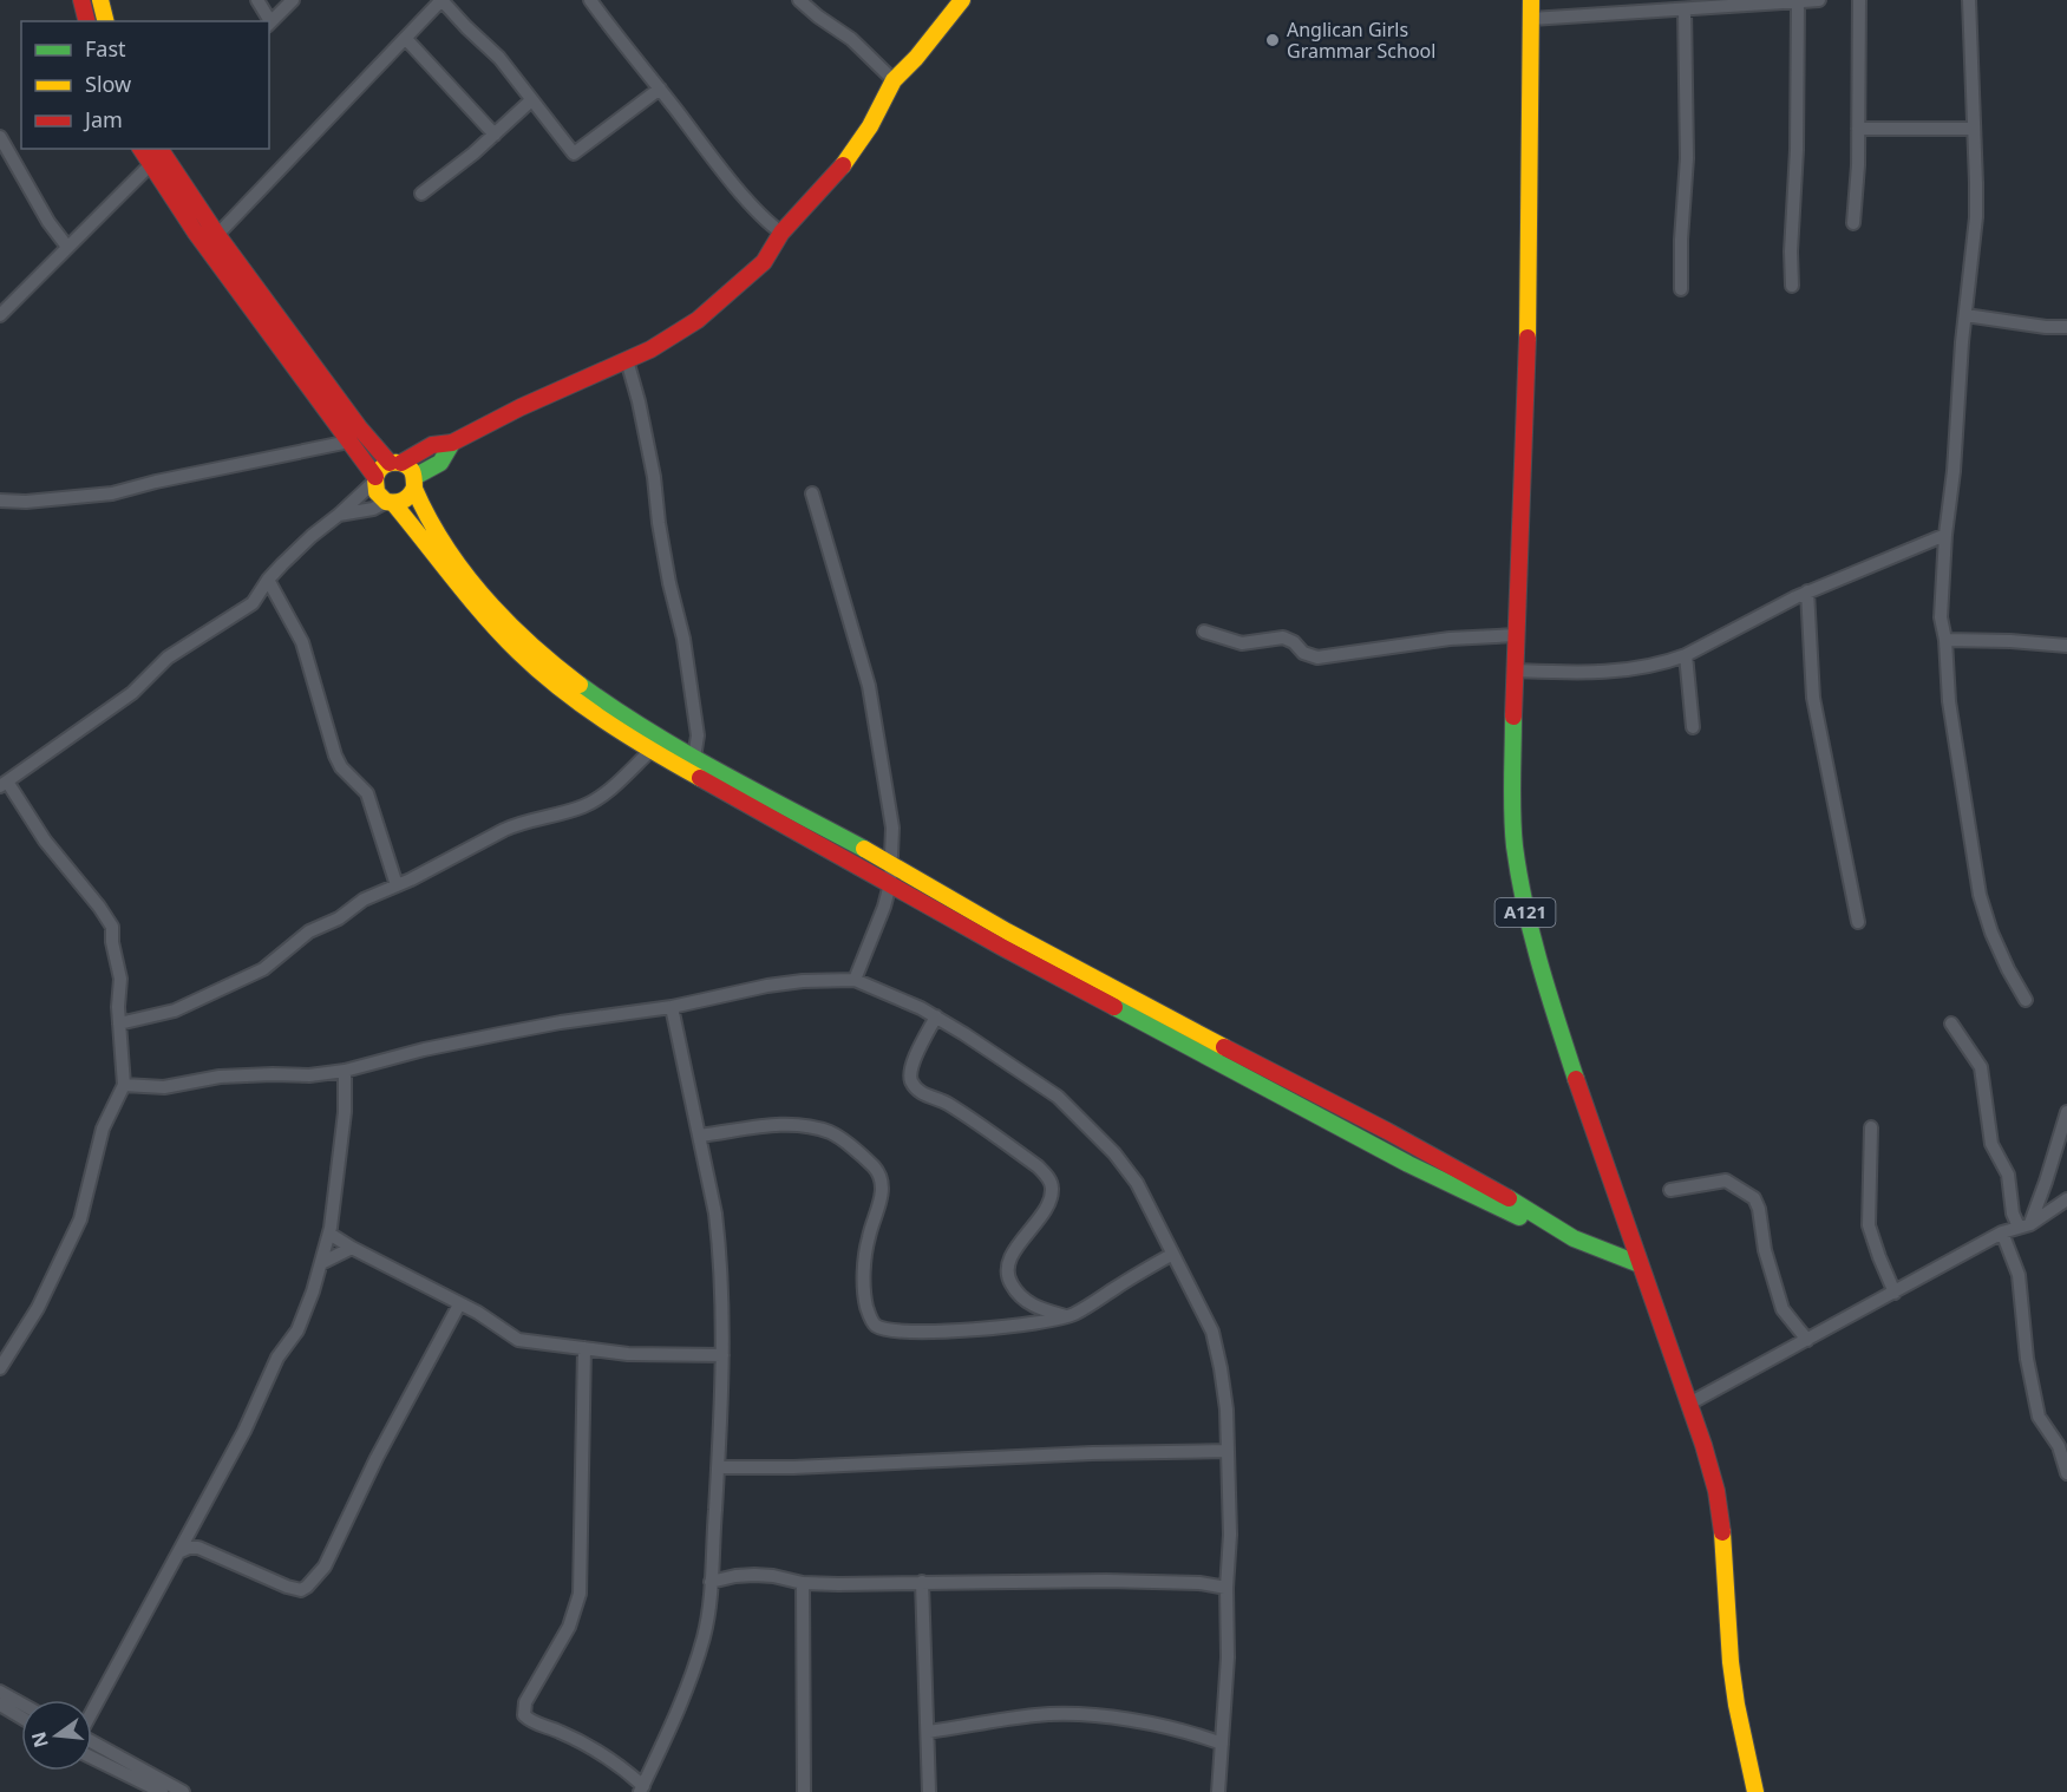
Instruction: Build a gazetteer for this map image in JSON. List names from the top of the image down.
{
  "streets": {
    "main road": ["A121"]
  },
  "places": ["Anglican Girls Grammar School"],
  "legend": ["Fast", "Slow", "Jam"],
  "north": "left"
}
